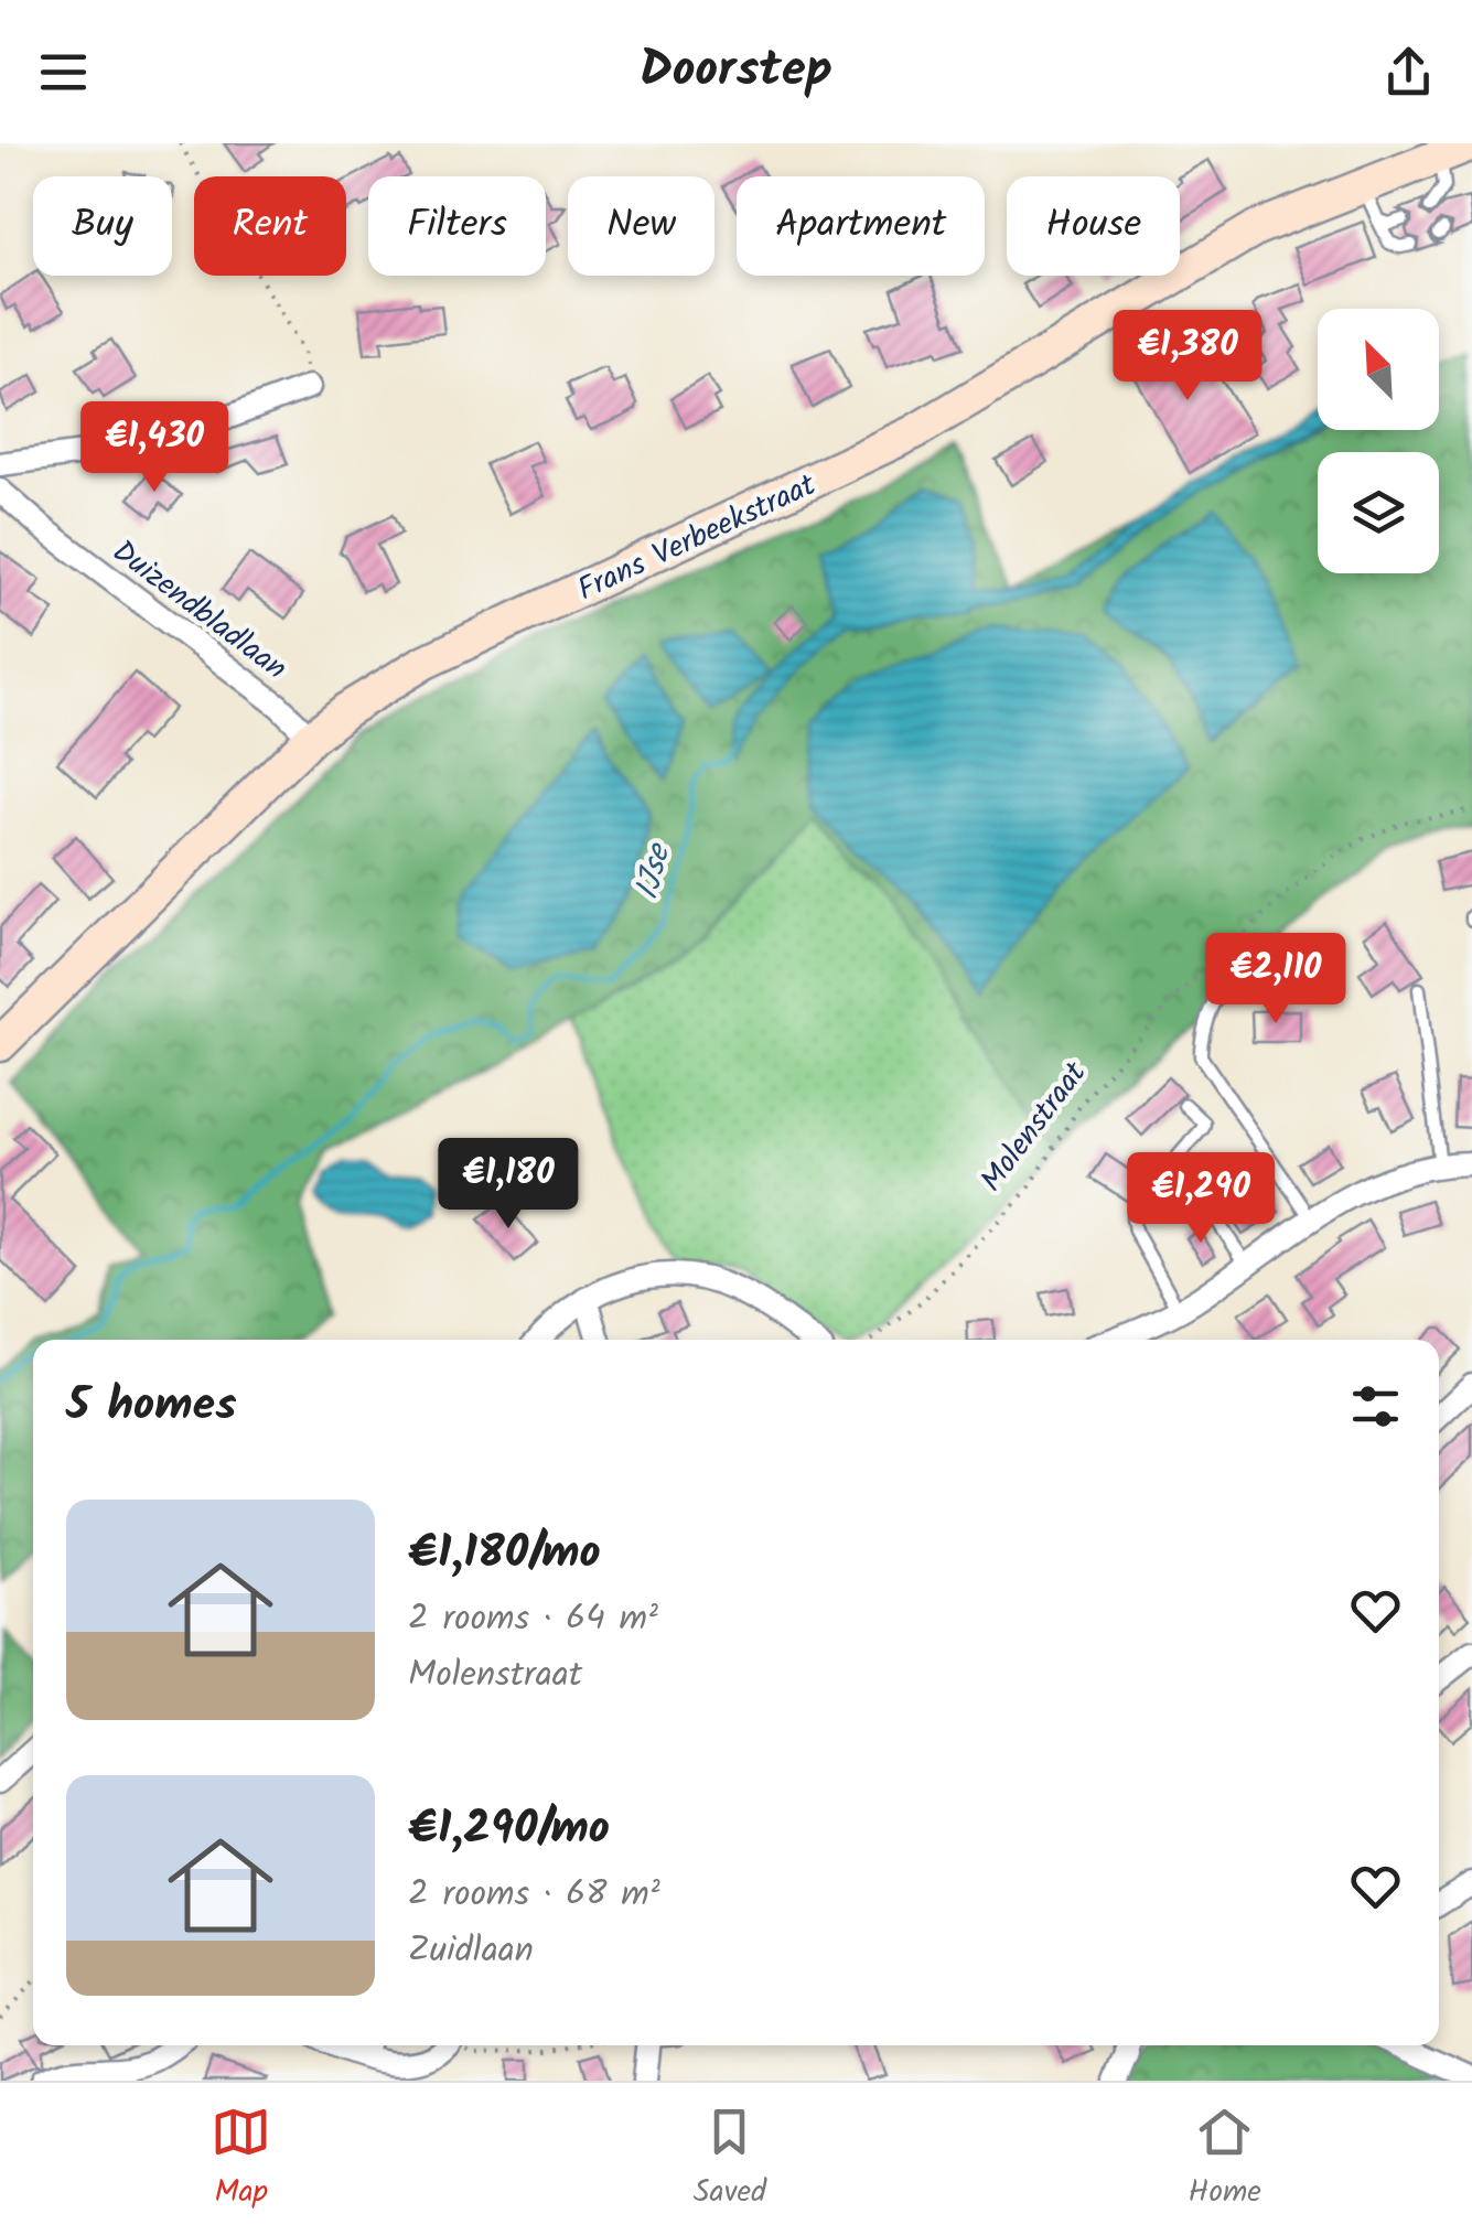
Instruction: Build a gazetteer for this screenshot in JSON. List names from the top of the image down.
{
  "streets": {
    "main road": ["Frans Verbeekstraat"],
    "street": ["Duizendbladlaan"],
    "path": ["Molenstraat"]
  },
  "crossings": [
    ["Frans Verbeekstraat", "Duizendbladlaan"]
  ],
  "water": ["IJse"],
  "north": "top left",
  "page": {
    "header": "Doorstep",
    "chip": [
      "Buy",
      "Rent",
      "Filters",
      "New",
      "Apartment",
      "House"
    ],
    "price": [
      "€1,380",
      "€1,430",
      "€2,110",
      "€1,180",
      "€1,290"
    ],
    "heading": "5 homes",
    "list": [
      {
        "name": "€1,180/mo",
        "note": "2 rooms · 64 m² · Molenstraat"
      },
      {
        "name": "€1,290/mo",
        "note": "2 rooms · 68 m² · Zuidlaan"
      }
    ],
    "tabs": ["Map", "Saved", "Home"]
  }
}
